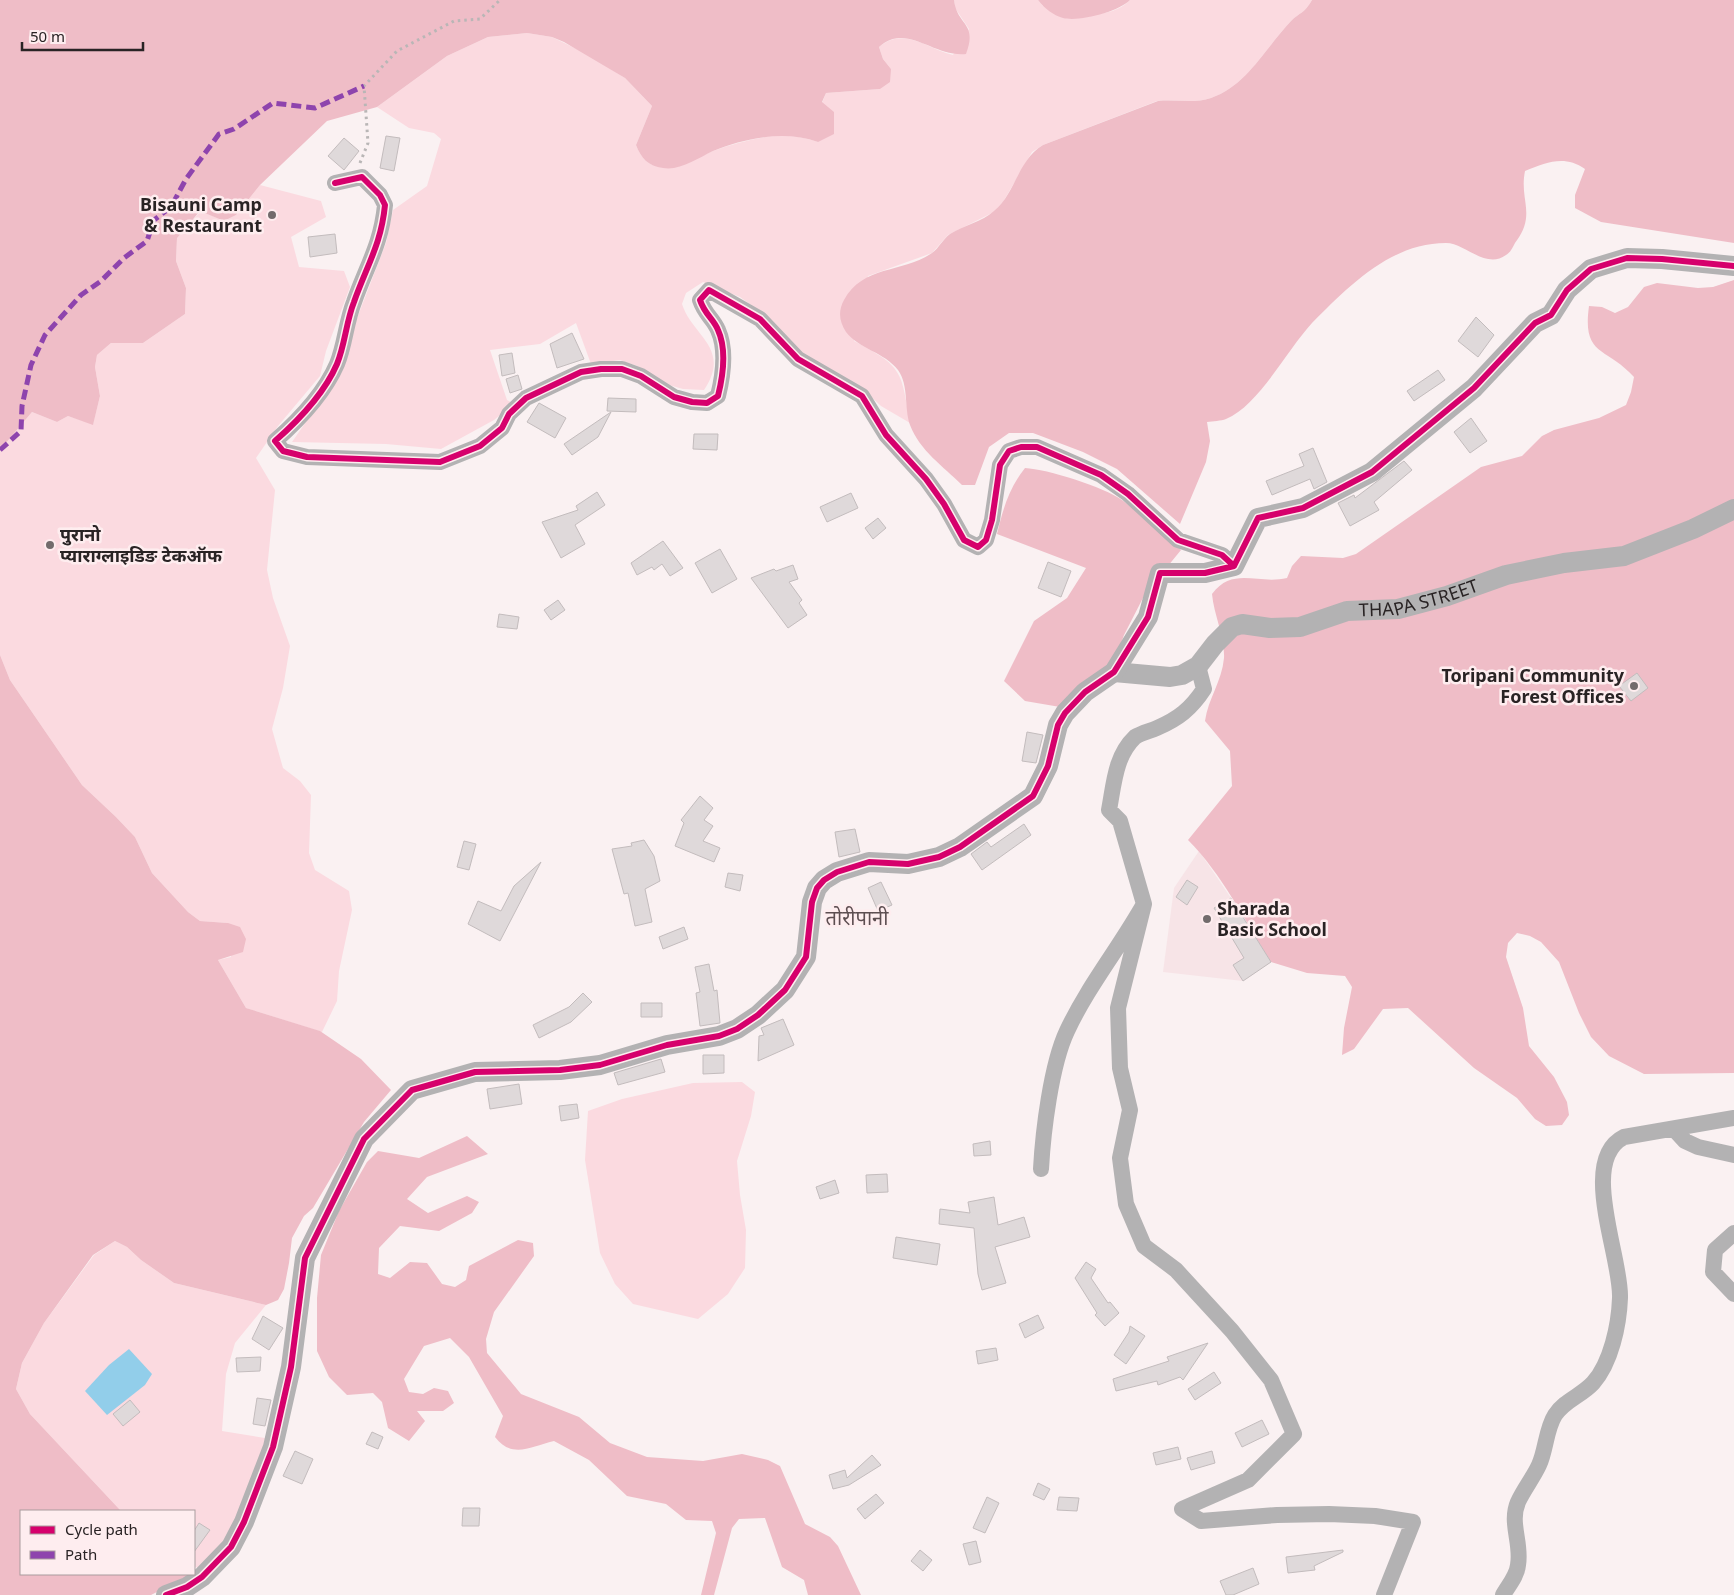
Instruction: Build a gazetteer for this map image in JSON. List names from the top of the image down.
{
  "streets": {
    "street": ["THAPA STREET"]
  },
  "districts": ["तोरीपानी"],
  "places": [
    "Bisauni Camp & Restaurant",
    "पुरानो प्याराग्लाइडिङ टेकऑफ",
    "Toripani Community Forest Offices",
    "Sharada Basic School"
  ],
  "legend": ["Cycle path", "Path"],
  "scale_bar": "50 m"
}
